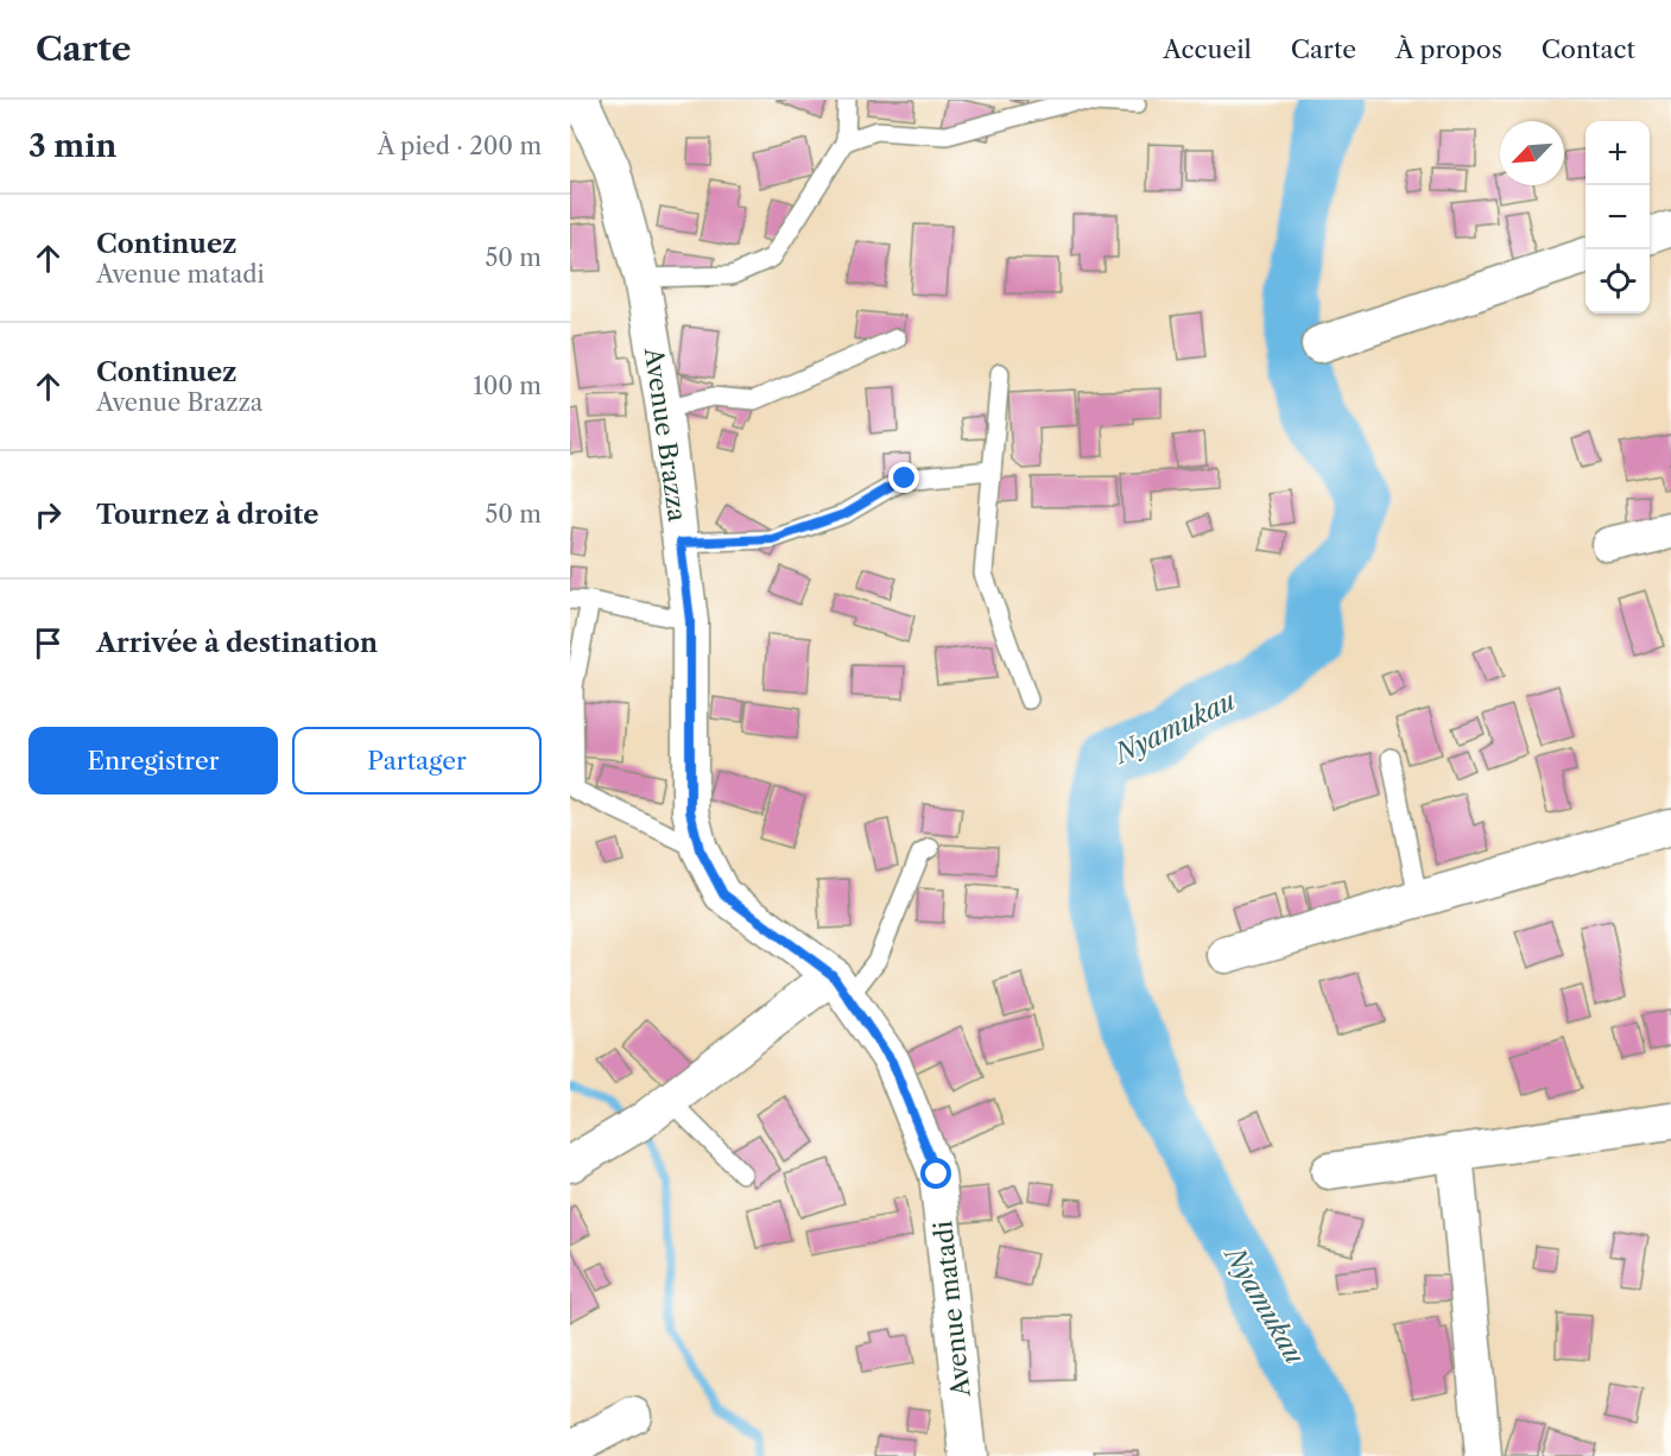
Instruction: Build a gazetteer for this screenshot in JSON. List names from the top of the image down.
{
  "streets": {
    "street": ["Avenue Brazza", "Avenue matadi"]
  },
  "crossings": [
    ["Avenue Brazza", "Avenue matadi"]
  ],
  "water": ["Nyamukau"],
  "north": "bottom left",
  "page": {
    "header": "Carte",
    "nav": [
      "Accueil",
      "Carte",
      "À propos",
      "Contact"
    ],
    "heading": ["3 min", "À pied · 200 m"],
    "map_buttons": ["+", "−"],
    "list": [
      ["Continuez", "Avenue matadi", "50 m"],
      ["Continuez", "Avenue Brazza", "100 m"],
      ["Tournez à droite", "50 m"],
      "Arrivée à destination"
    ],
    "buttons": ["Enregistrer", "Partager"]
  }
}
